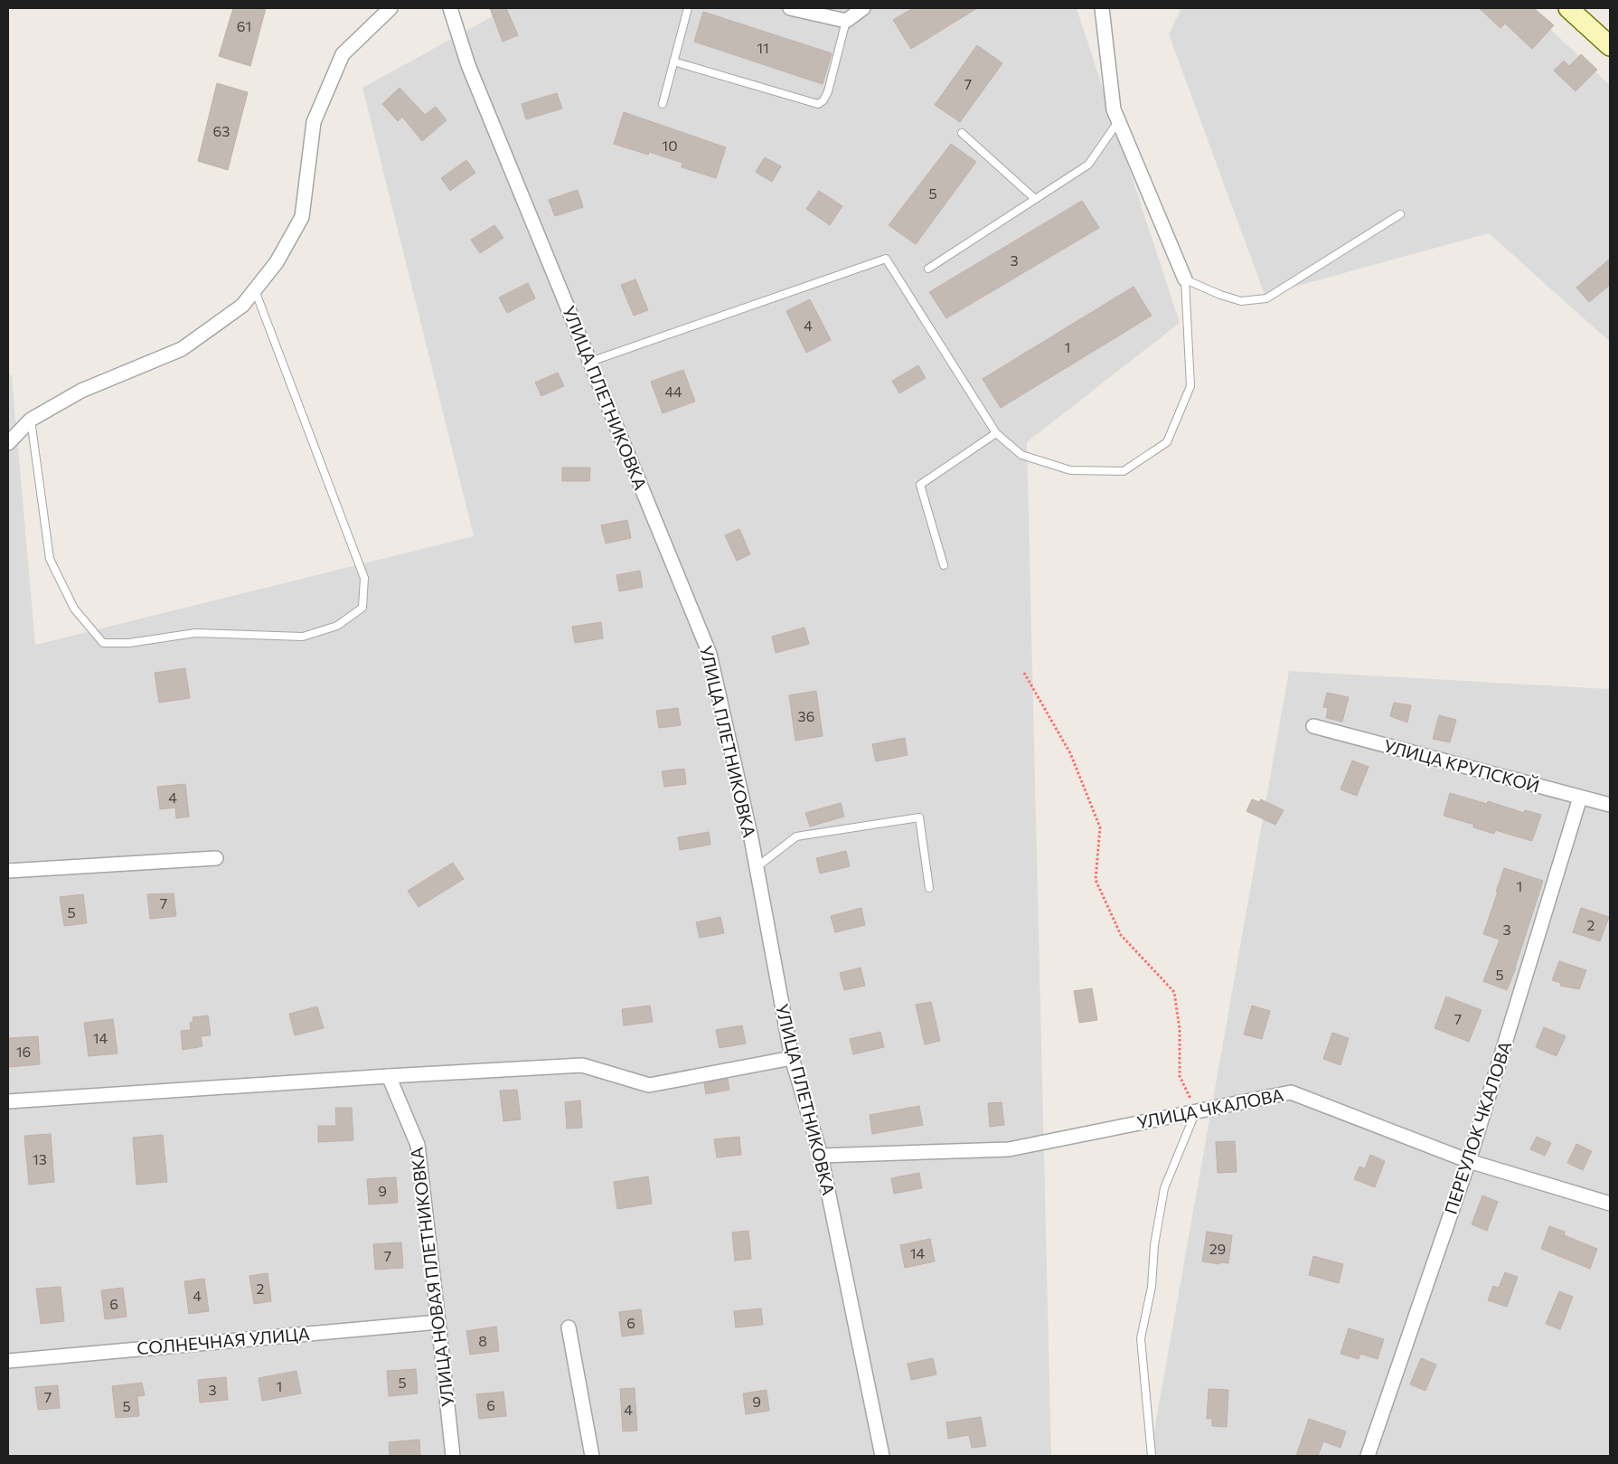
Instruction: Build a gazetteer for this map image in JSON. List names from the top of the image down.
{
  "streets": {
    "street": [
      "УЛИЦА ПЛЕТНИКОВКА",
      "УЛИЦА КРУПСКОЙ",
      "УЛИЦА ЧКАЛОВА",
      "ПЕРЕУЛОК ЧКАЛОВА",
      "УЛИЦА НОВАЯ ПЛЕТНИКОВКА",
      "СОЛНЕЧНАЯ УЛИЦА"
    ]
  },
  "crossings": [
    ["УЛИЦА ПЛЕТНИКОВКА", "УЛИЦА ЧКАЛОВА"],
    ["УЛИЦА КРУПСКОЙ", "ПЕРЕУЛОК ЧКАЛОВА"],
    ["УЛИЦА ЧКАЛОВА", "ПЕРЕУЛОК ЧКАЛОВА"],
    ["УЛИЦА НОВАЯ ПЛЕТНИКОВКА", "СОЛНЕЧНАЯ УЛИЦА"]
  ],
  "house_numbers": [
    "61",
    "11",
    "7",
    "63",
    "10",
    "5",
    "3",
    "4",
    "1",
    "44",
    "36",
    "4",
    "1",
    "7",
    "5",
    "2",
    "3",
    "5",
    "7",
    "14",
    "16",
    "13",
    "9",
    "29",
    "14",
    "7",
    "2",
    "4",
    "6",
    "6",
    "8",
    "5",
    "1",
    "3",
    "7",
    "9",
    "6",
    "5",
    "4"
  ]
}
